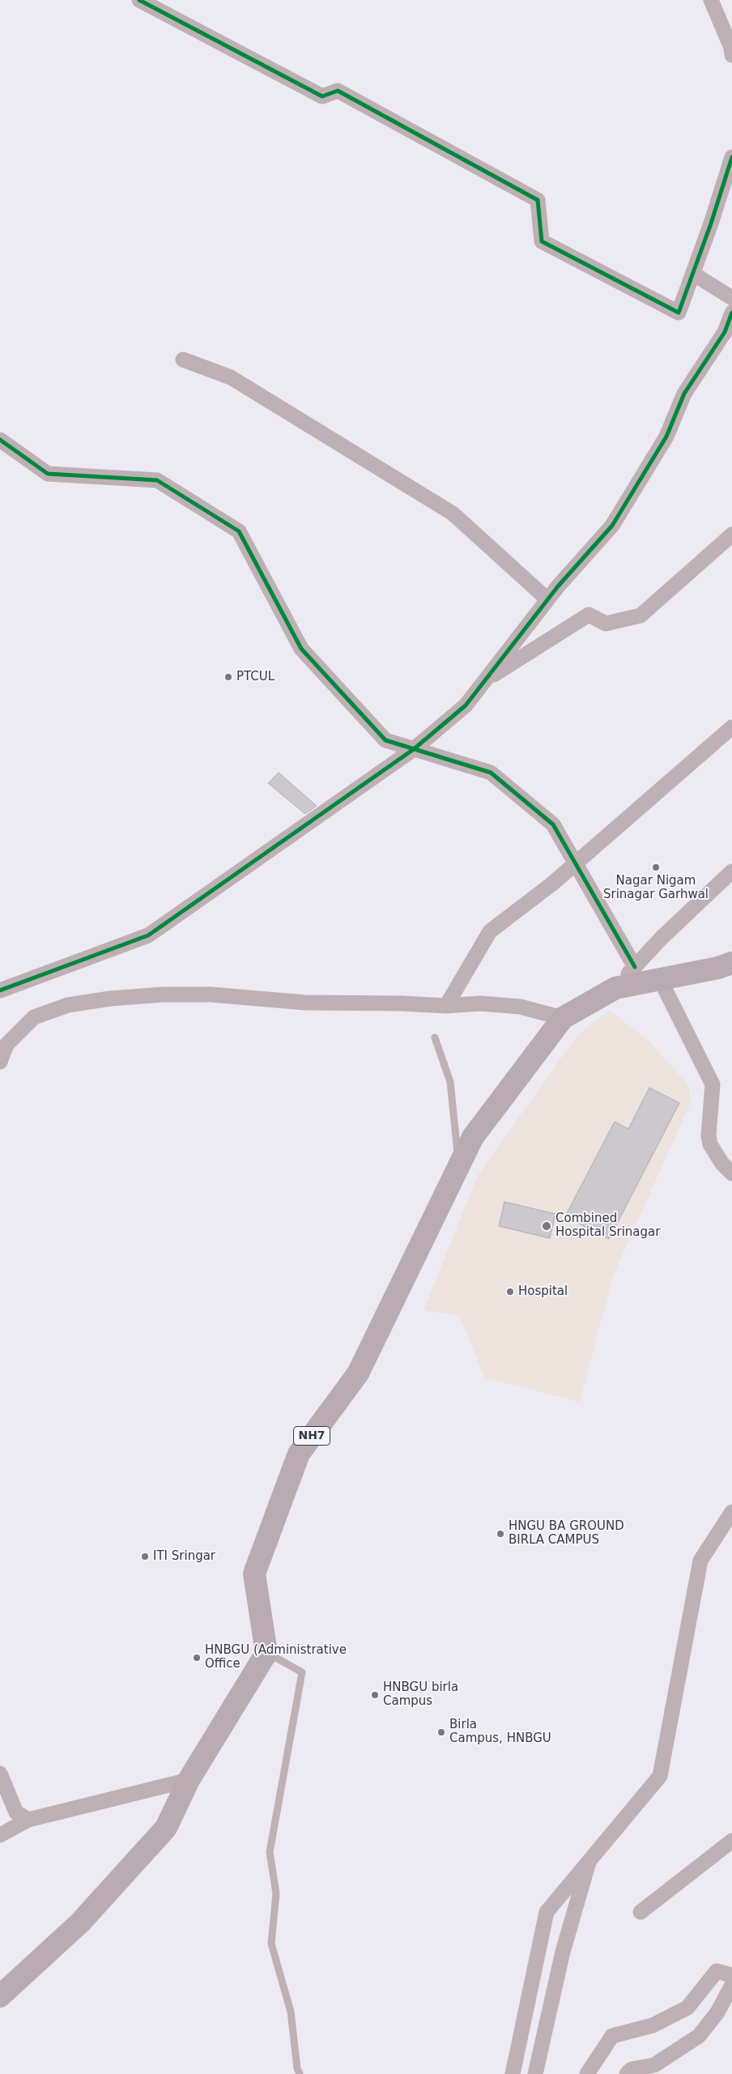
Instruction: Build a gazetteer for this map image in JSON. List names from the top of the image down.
{
  "streets": {
    "highway": ["NH7"]
  },
  "places": [
    "PTCUL",
    "Nagar Nigam Srinagar Garhwal",
    "Combined Hospital Srinagar",
    "Hospital",
    "HNGU BA GROUND BIRLA CAMPUS",
    "ITI Sringar",
    "HNBGU (Administrative Office",
    "HNBGU birla Campus",
    "Birla Campus, HNBGU"
  ]
}
